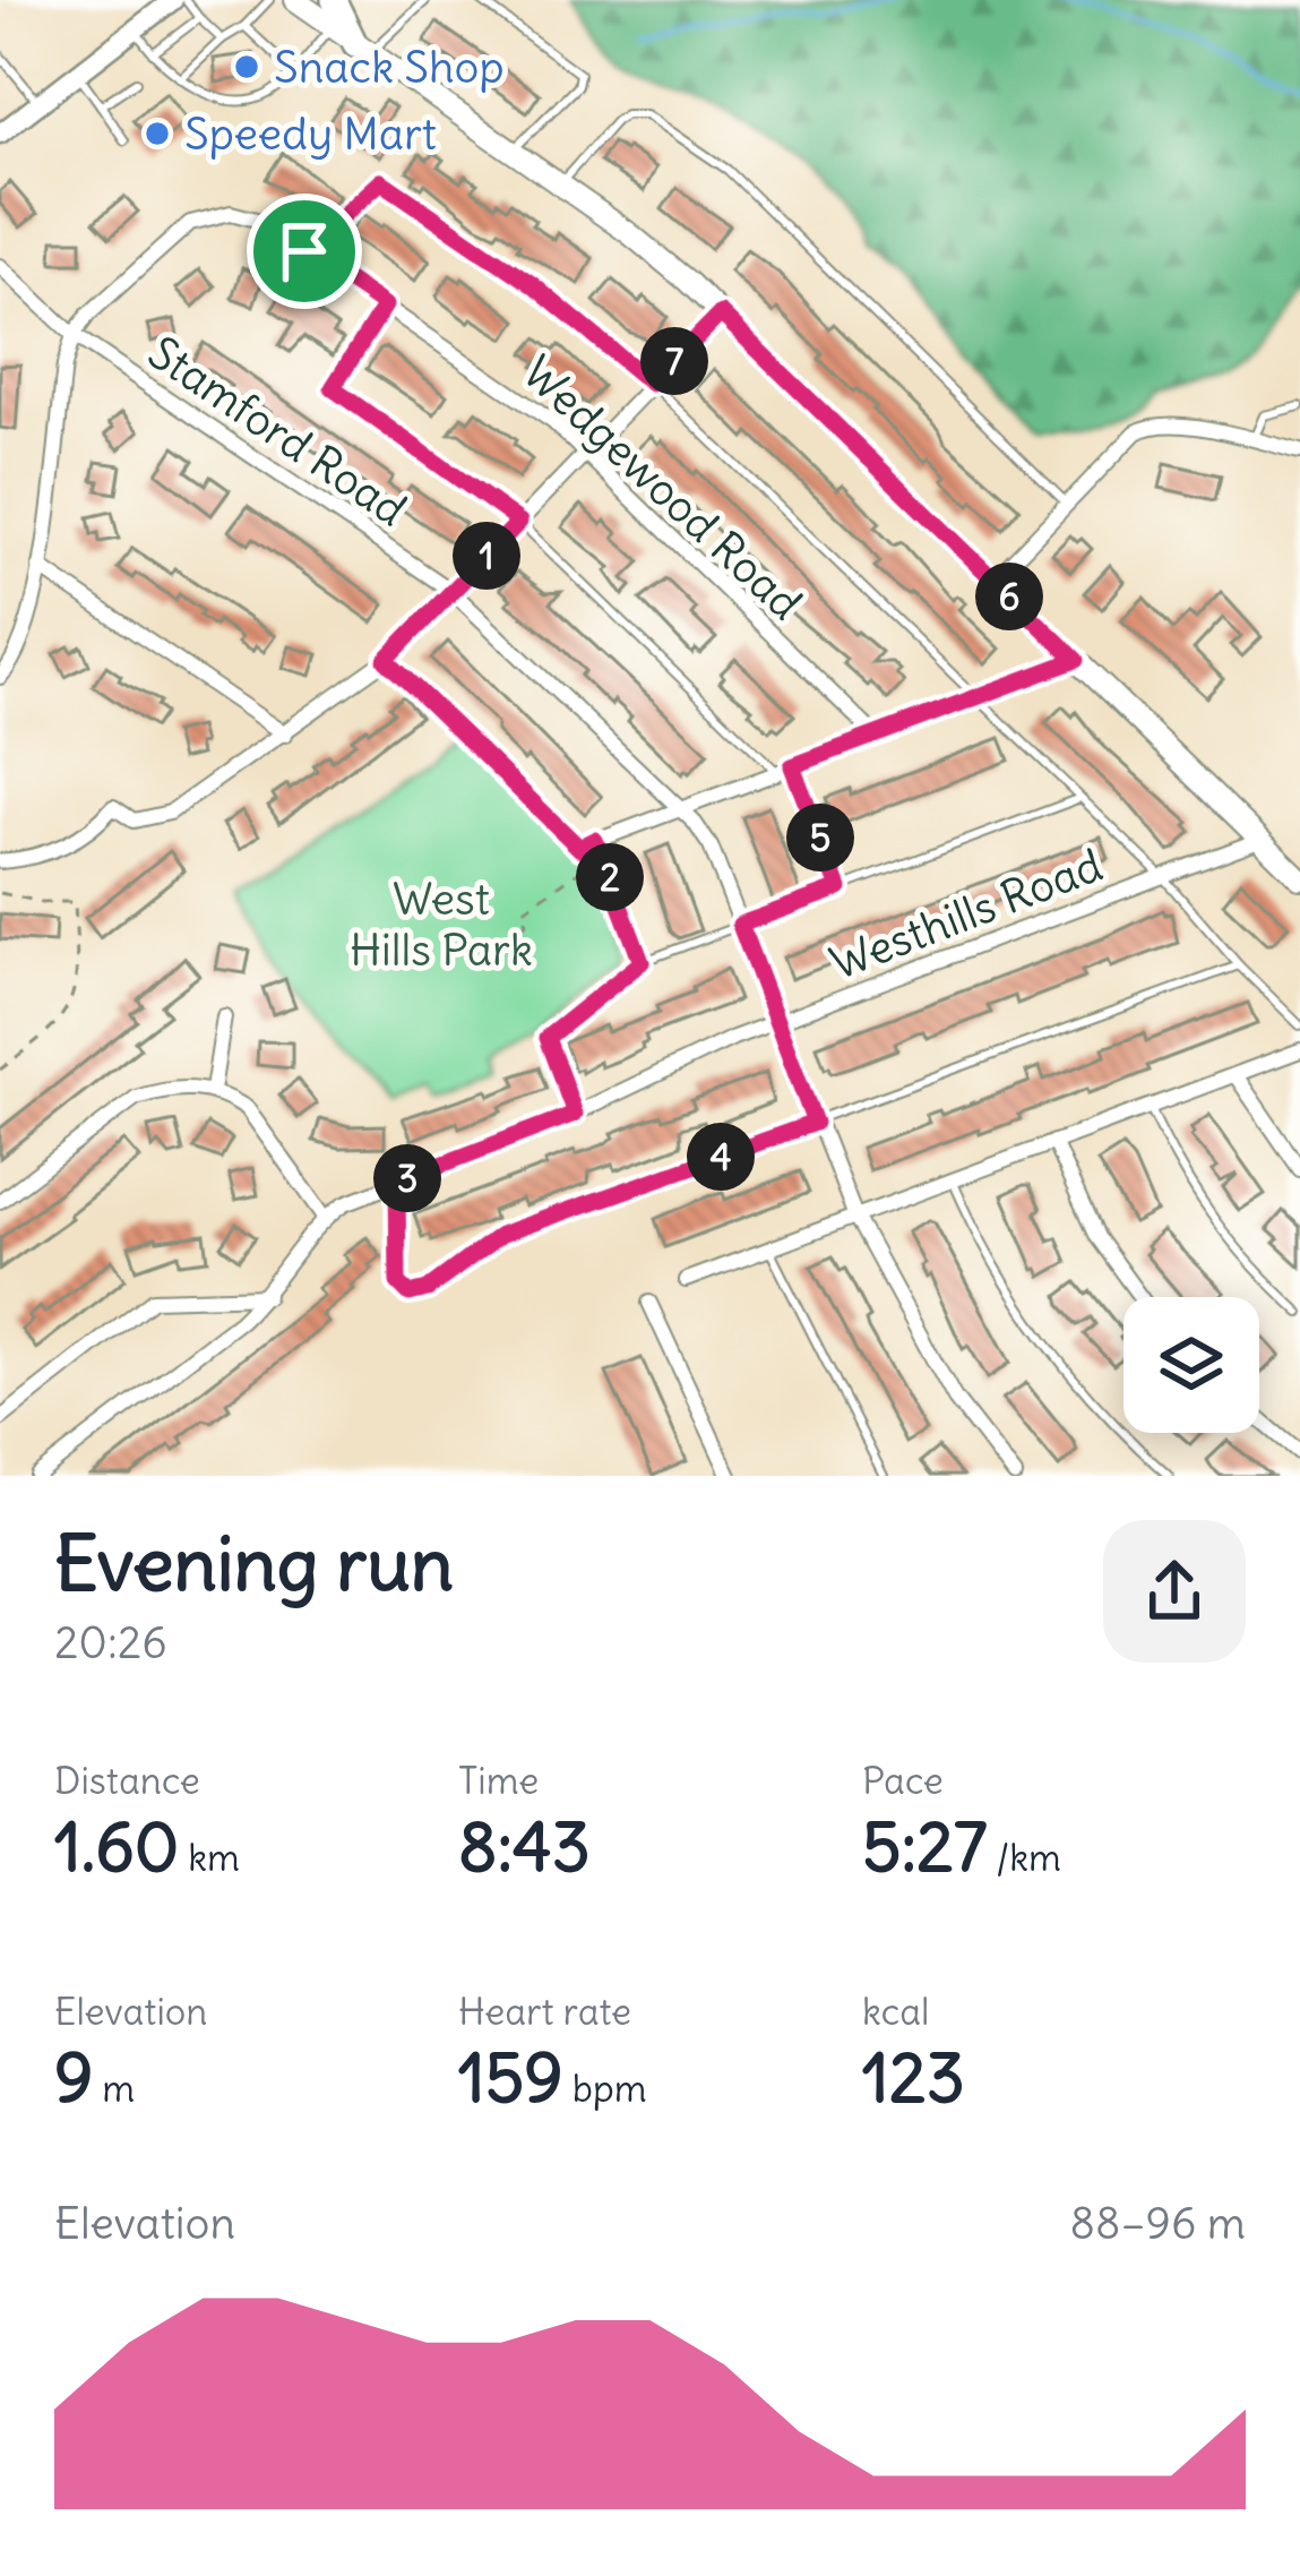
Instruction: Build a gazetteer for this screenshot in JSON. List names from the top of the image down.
{
  "streets": {
    "street": ["Stamford Road", "Wedgewood Road", "Westhills Road"]
  },
  "crossings": [
    ["Stamford Road", "Wedgewood Road"],
    ["Stamford Road", "Westhills Road"]
  ],
  "parks": ["West Hills Park"],
  "places": ["Snack Shop", "Speedy Mart"],
  "page": {
    "pins": [
      "7",
      "1",
      "6",
      "5",
      "2",
      "4",
      "3"
    ],
    "heading": ["Evening run", "20:26"],
    "stats": [
      ["Distance", "1.60 km"],
      ["Time", "8:43"],
      ["Pace", "5:27 /km"],
      ["Elevation", "9 m"],
      ["Heart rate", "159 bpm"],
      ["kcal", "123"]
    ],
    "chart": ["Elevation", "88–96 m"]
  }
}
